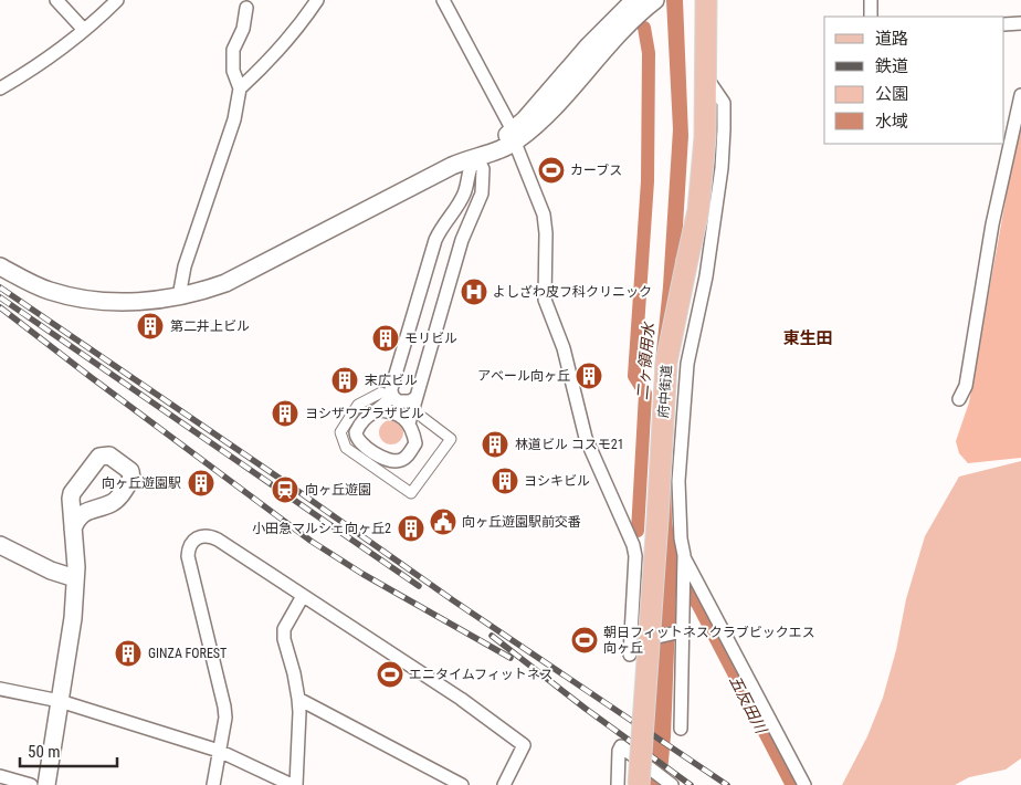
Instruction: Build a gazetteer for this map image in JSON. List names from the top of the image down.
{
  "streets": {
    "main road": ["府中街道"]
  },
  "districts": ["東生田"],
  "water": ["二ヶ領用水", "五反田川"],
  "places": {
    "sports": ["カーブス", "朝日フィットネスクラブビックエス 向ヶ丘", "エニタイムフィットネス"],
    "hospital": ["よしざわ皮フ科クリニック"],
    "building": [
      "第二井上ビル",
      "モリビル",
      "アベール向ヶ丘",
      "末広ビル",
      "ヨシザワプラザビル",
      "林道ビル コスモ21",
      "ヨシキビル",
      "向ヶ丘遊園駅",
      "小田急マルシェ向ヶ丘2",
      "GINZA FOREST"
    ],
    "station": ["向ヶ丘遊園"],
    "public building": ["向ヶ丘遊園駅前交番"]
  },
  "legend": [
    "道路",
    "鉄道",
    "公園",
    "水域"
  ],
  "scale_bar": "50 m"
}
